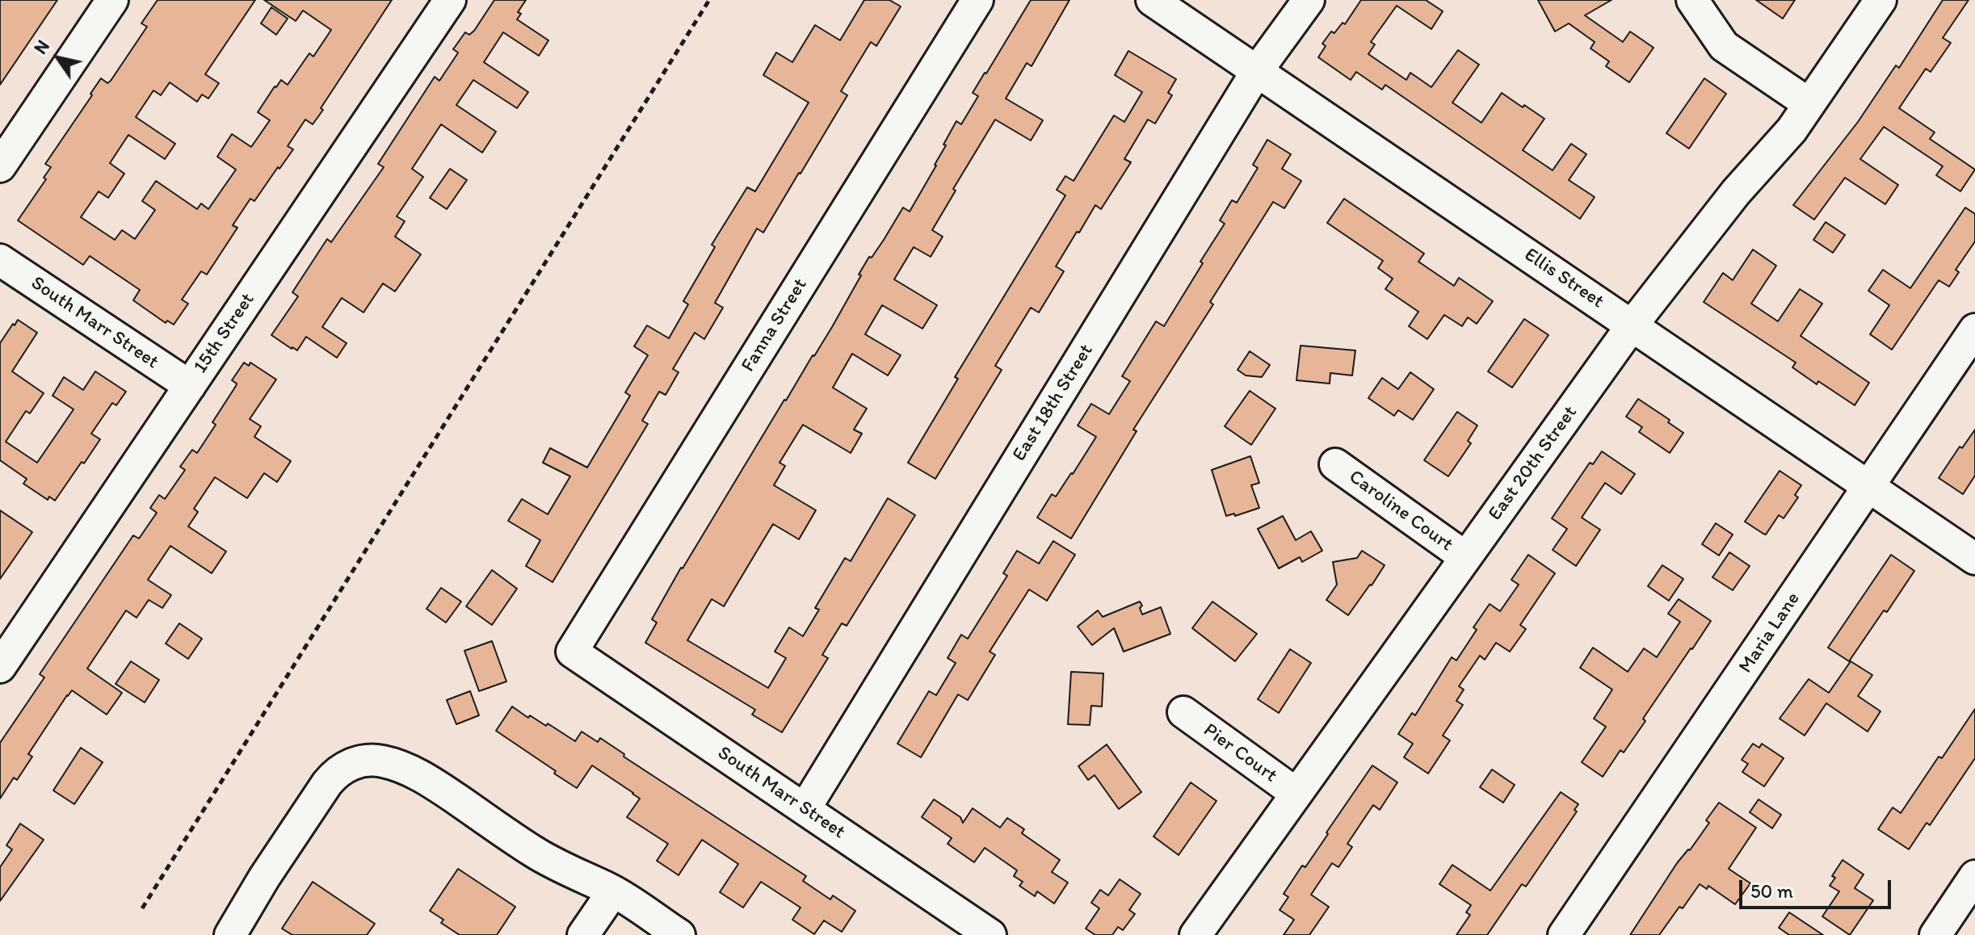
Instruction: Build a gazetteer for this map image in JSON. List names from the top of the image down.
{
  "streets": {
    "street": [
      "Ellis Street",
      "South Marr Street",
      "Fanna Street",
      "15th Street",
      "East 18th Street",
      "East 20th Street",
      "Caroline Court",
      "Maria Lane",
      "Pier Court"
    ]
  },
  "crossings": [
    ["Ellis Street", "East 18th Street"],
    ["Ellis Street", "East 20th Street"],
    ["Ellis Street", "Maria Lane"],
    ["South Marr Street", "Fanna Street"],
    ["South Marr Street", "15th Street"],
    ["South Marr Street", "East 18th Street"],
    ["East 20th Street", "Caroline Court"],
    ["East 20th Street", "Pier Court"]
  ],
  "scale_bar": "50 m",
  "north": "top left"
}
